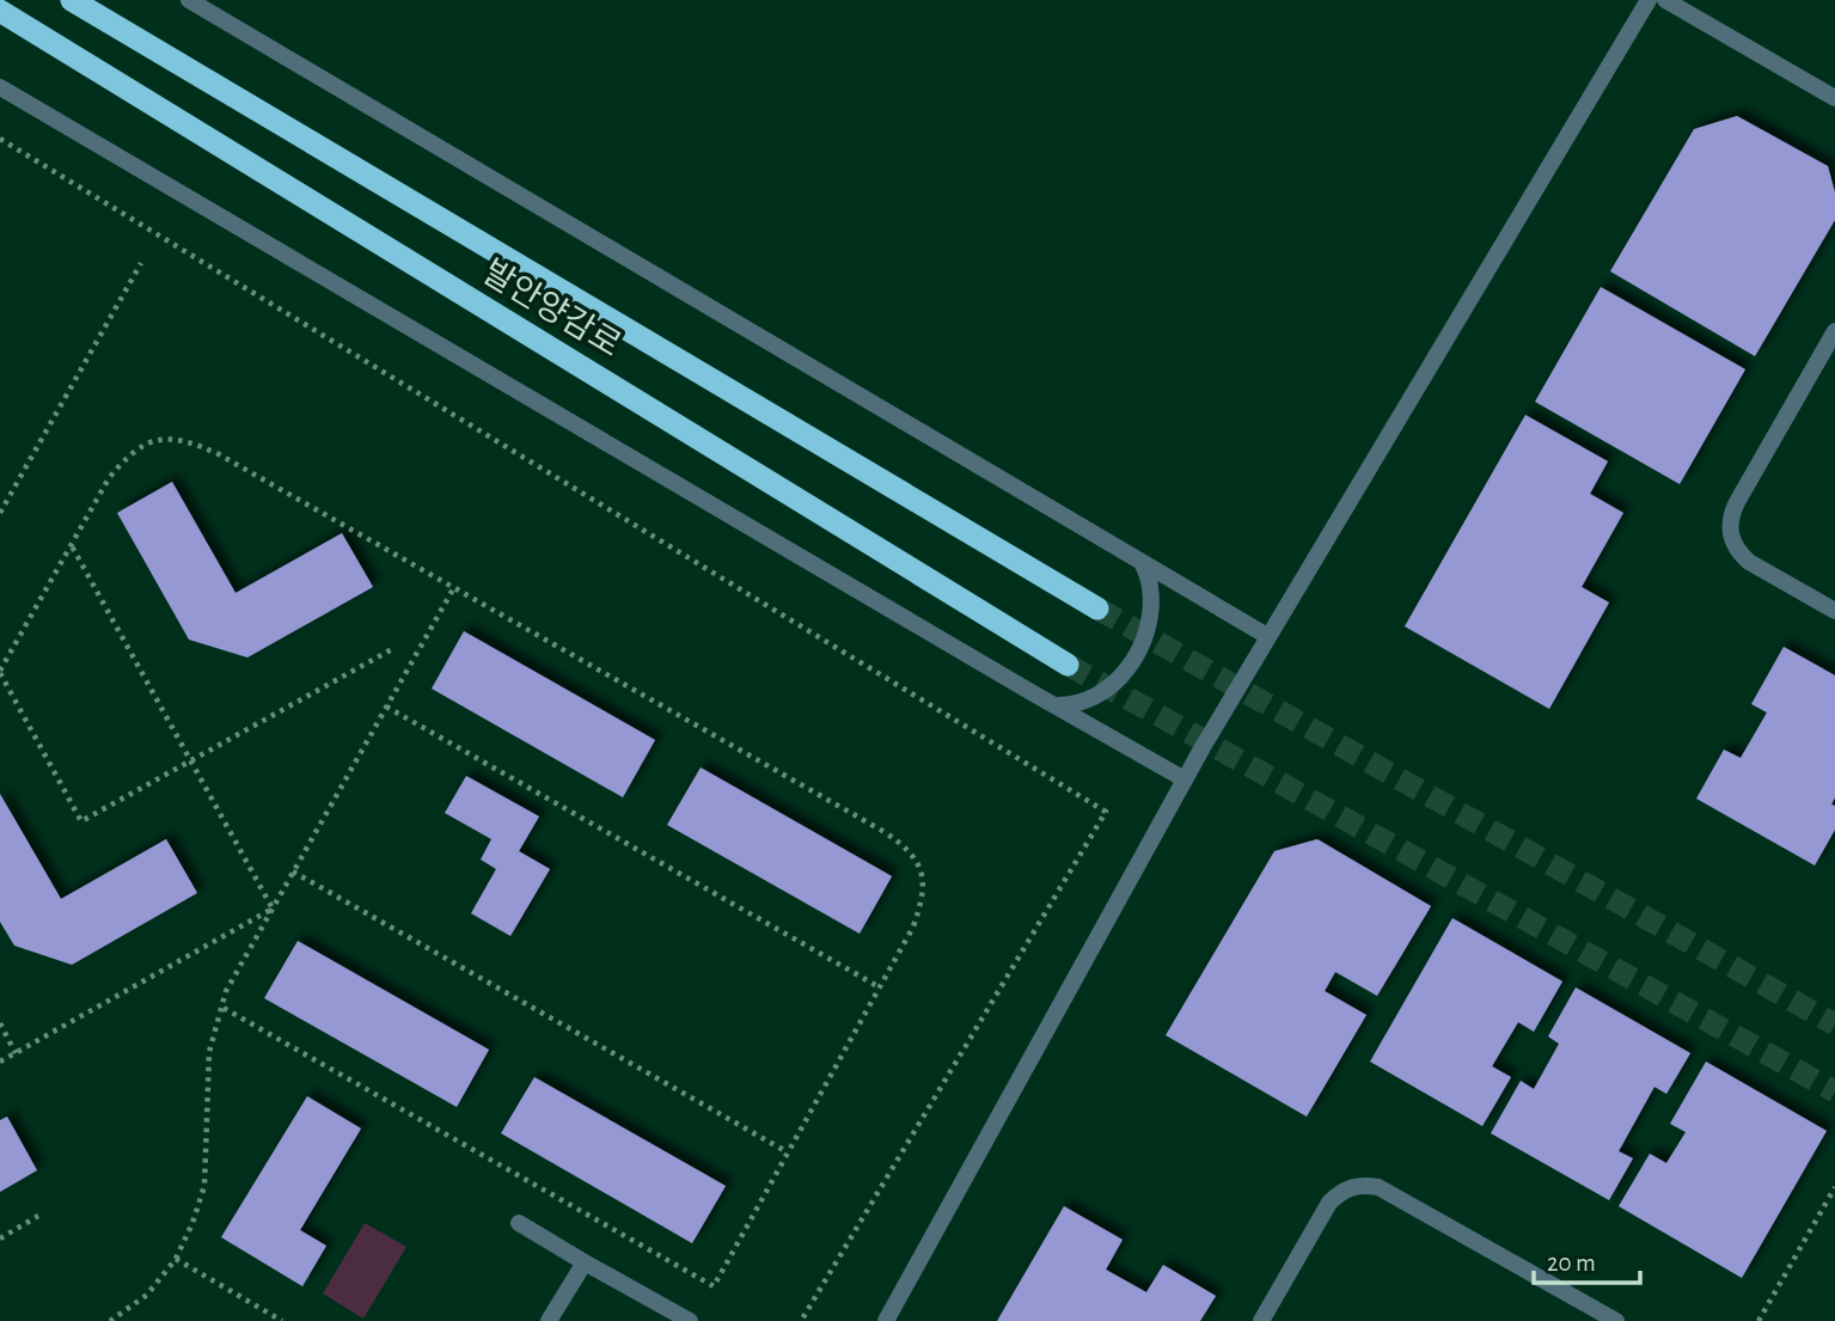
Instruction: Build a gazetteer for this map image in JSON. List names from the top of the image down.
{
  "streets": {
    "highway": ["발안양감로"]
  },
  "scale_bar": "20 m"
}
